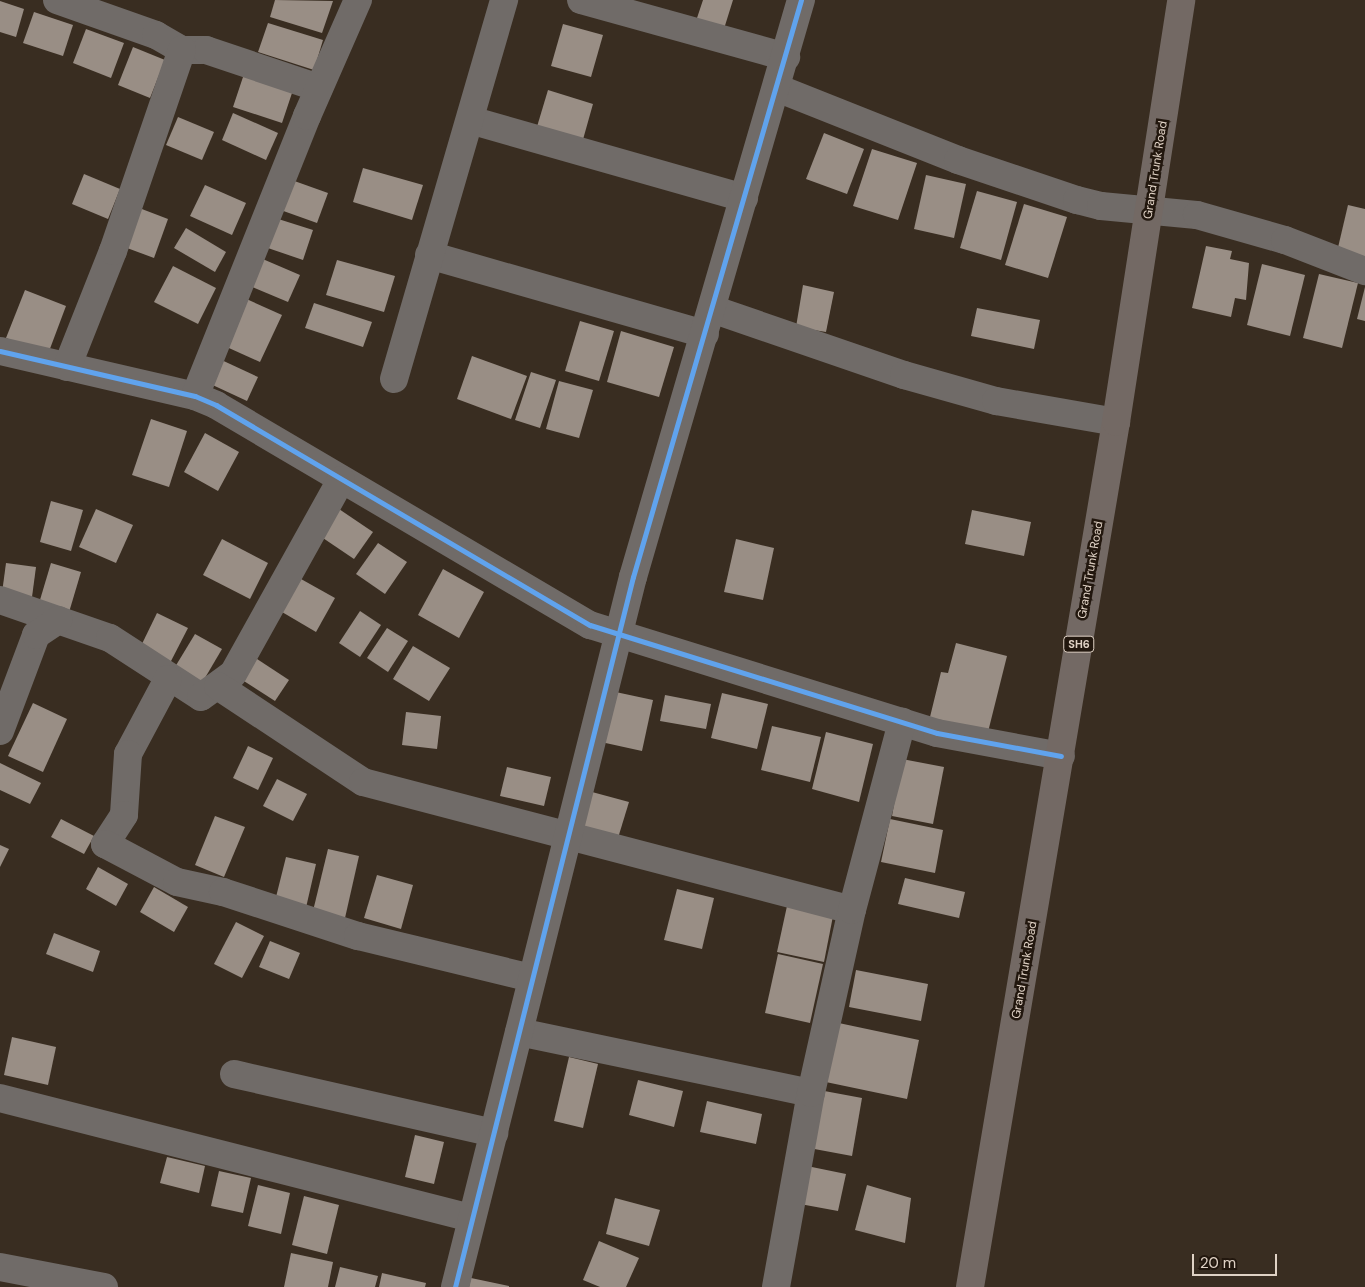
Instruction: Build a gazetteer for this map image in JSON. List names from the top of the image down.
{
  "streets": {
    "main road": ["Grand Trunk Road", "SH6"]
  },
  "scale_bar": "20 m"
}
